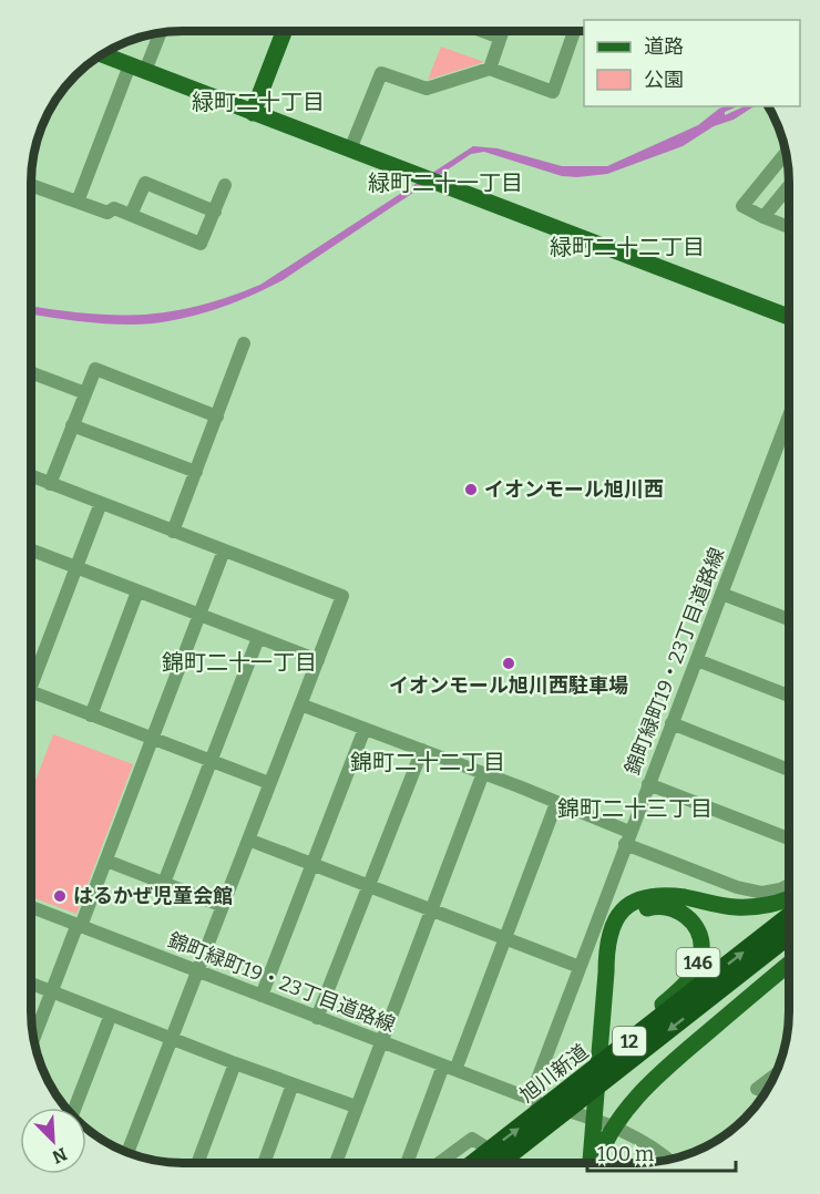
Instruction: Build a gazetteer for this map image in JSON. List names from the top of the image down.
{
  "streets": {
    "highway": ["12", "旭川新道"],
    "main road": ["146"],
    "street": ["錦町緑町19・23丁目道路線"]
  },
  "crossings": [
    ["錦町緑町19・23丁目道路線", "旭川新道"],
    ["146", "旭川新道"]
  ],
  "districts": [
    "緑町二十丁目",
    "緑町二十一丁目",
    "緑町二十二丁目",
    "錦町二十一丁目",
    "錦町二十二丁目",
    "錦町二十三丁目"
  ],
  "places": ["イオンモール旭川西", "イオンモール旭川西駐車場", "はるかぜ児童会館"],
  "legend": ["道路", "公園"],
  "scale_bar": "100 m",
  "north": "bottom right"
}
